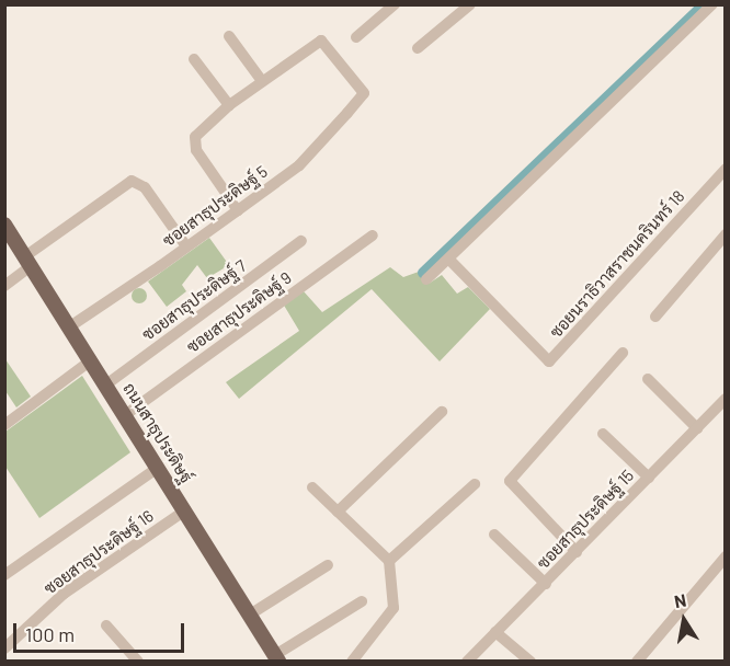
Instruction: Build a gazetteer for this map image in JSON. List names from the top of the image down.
{
  "streets": {
    "main road": ["ถนนสาธุประดิษฐ์"],
    "street": [
      "ซอยสาธุประดิษฐ์ 5",
      "ซอยนราธิวาสราชนครินทร์ 18",
      "ซอยสาธุประดิษฐ์ 7",
      "ซอยสาธุประดิษฐ์ 9",
      "ซอยสาธุประดิษฐ์ 15",
      "ซอยสาธุประดิษฐ์ 16"
    ]
  },
  "crossings": [
    ["ซอยสาธุประดิษฐ์ 5", "ถนนสาธุประดิษฐ์"],
    ["ซอยสาธุประดิษฐ์ 7", "ถนนสาธุประดิษฐ์"],
    ["ซอยสาธุประดิษฐ์ 9", "ถนนสาธุประดิษฐ์"],
    ["ถนนสาธุประดิษฐ์", "ซอยสาธุประดิษฐ์ 16"]
  ],
  "scale_bar": "100 m",
  "north": "top"
}
